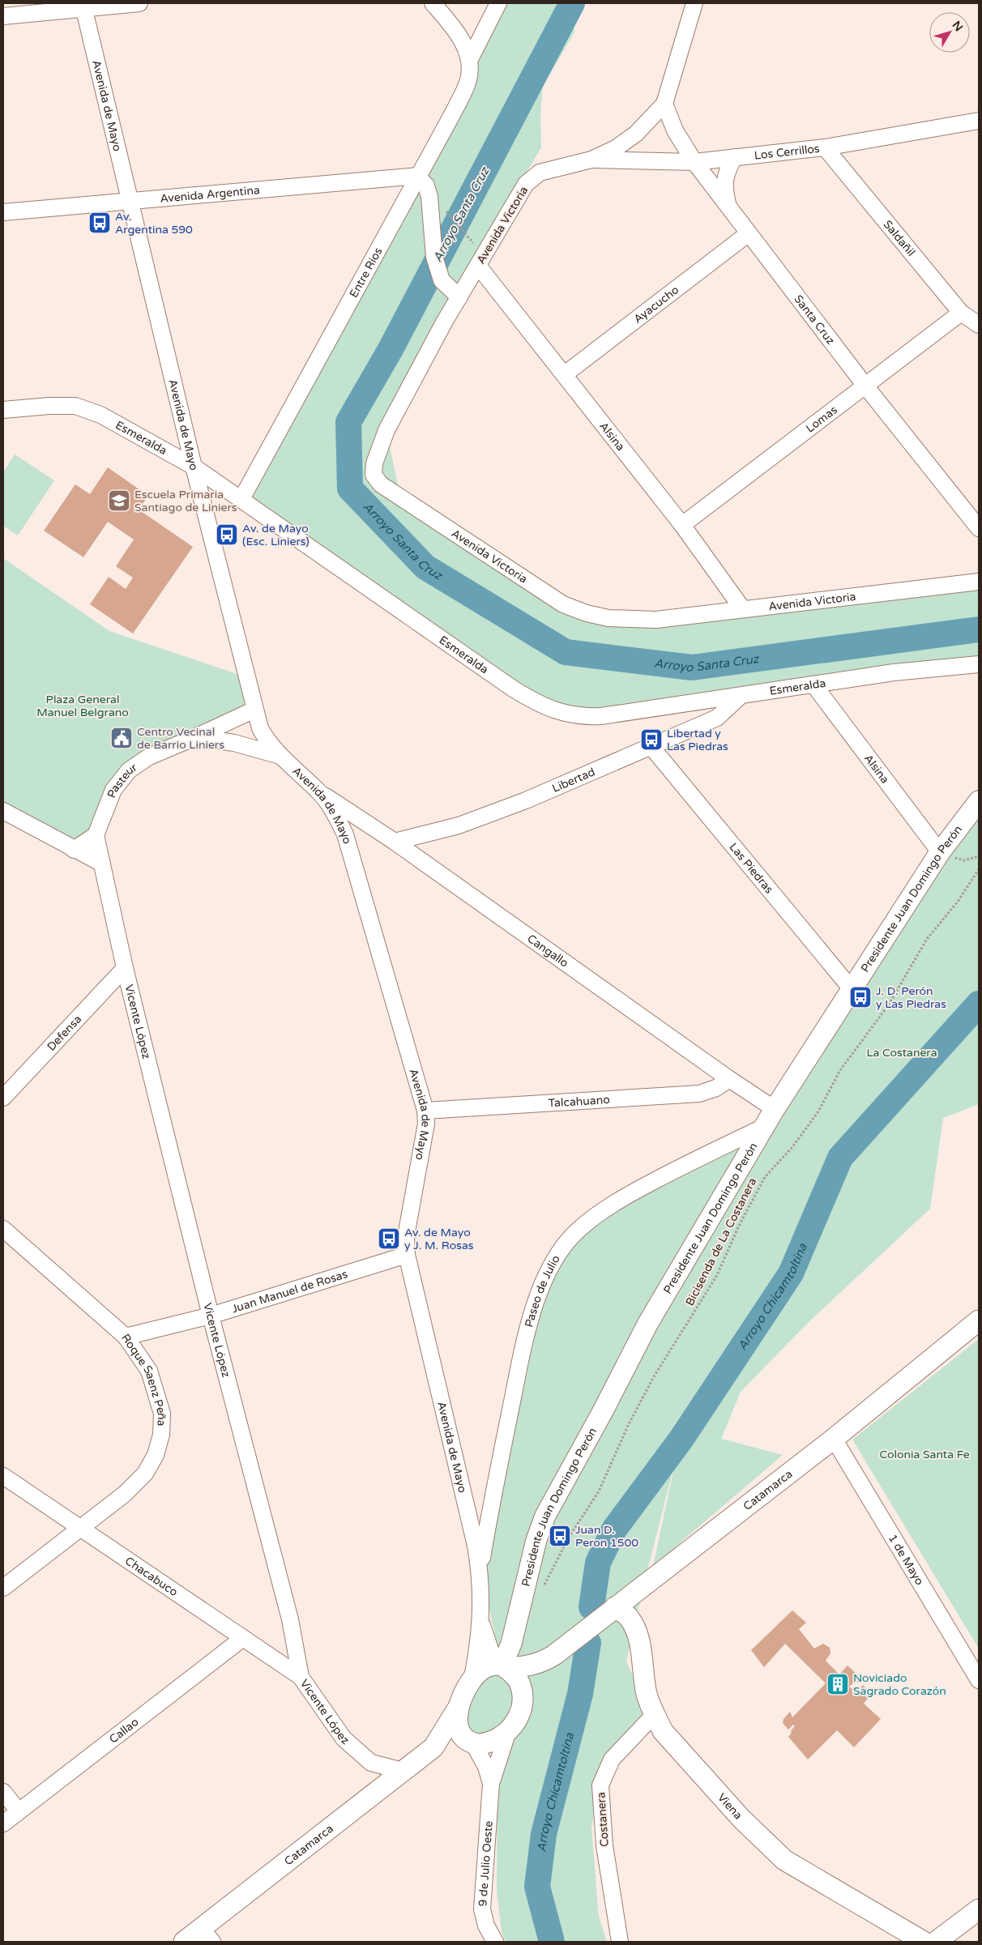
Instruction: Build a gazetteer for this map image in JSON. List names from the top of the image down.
{
  "streets": {
    "street": [
      "Avenida de Mayo",
      "Los Cerrillos",
      "Avenida Argentina",
      "Avenida Victoria",
      "Saldañil",
      "Entre Ríos",
      "Ayacucho",
      "Santa Cruz",
      "Lomas",
      "Alsina",
      "Esmeralda",
      "Libertad",
      "Pasteur",
      "Las Piedras",
      "Presidente Juan Domingo Perón",
      "Cangallo",
      "Vicente López",
      "Defensa",
      "Talcahuano",
      "Juan Manuel de Rosas",
      "Paseo de Julio",
      "Roque Saenz Peña",
      "Catamarca",
      "1 de Mayo",
      "Chacabuco",
      "Callao",
      "Viena",
      "Costanera",
      "9 de Julio Oeste"
    ],
    "path": ["Bicisenda de La Costanera"]
  },
  "crossings": [
    ["Avenida de Mayo", "Avenida Argentina"],
    ["Avenida de Mayo", "Esmeralda"],
    ["Avenida de Mayo", "Pasteur"],
    ["Avenida de Mayo", "Presidente Juan Domingo Perón"],
    ["Avenida de Mayo", "Cangallo"],
    ["Avenida de Mayo", "Talcahuano"],
    ["Avenida de Mayo", "Juan Manuel de Rosas"],
    ["Avenida de Mayo", "Paseo de Julio"],
    ["Avenida de Mayo", "Catamarca"],
    ["Avenida de Mayo", "9 de Julio Oeste"],
    ["Los Cerrillos", "Avenida Victoria"],
    ["Los Cerrillos", "Saldañil"],
    ["Los Cerrillos", "Santa Cruz"],
    ["Avenida Argentina", "Entre Ríos"],
    ["Avenida Victoria", "Alsina"],
    ["Saldañil", "Lomas"],
    ["Entre Ríos", "Esmeralda"],
    ["Ayacucho", "Santa Cruz"],
    ["Ayacucho", "Alsina"],
    ["Santa Cruz", "Lomas"],
    ["Lomas", "Alsina"],
    ["Alsina", "Esmeralda"],
    ["Alsina", "Presidente Juan Domingo Perón"],
    ["Esmeralda", "Libertad"],
    ["Libertad", "Las Piedras"],
    ["Libertad", "Cangallo"],
    ["Pasteur", "Vicente López"],
    ["Las Piedras", "Presidente Juan Domingo Perón"],
    ["Presidente Juan Domingo Perón", "Cangallo"],
    ["Presidente Juan Domingo Perón", "Paseo de Julio"],
    ["Presidente Juan Domingo Perón", "Catamarca"],
    ["Presidente Juan Domingo Perón", "9 de Julio Oeste"],
    ["Cangallo", "Talcahuano"],
    ["Vicente López", "Defensa"],
    ["Vicente López", "Juan Manuel de Rosas"],
    ["Vicente López", "Catamarca"],
    ["Vicente López", "Chacabuco"],
    ["Juan Manuel de Rosas", "Roque Saenz Peña"],
    ["Roque Saenz Peña", "Chacabuco"],
    ["Catamarca", "1 de Mayo"],
    ["Catamarca", "Viena"],
    ["Catamarca", "9 de Julio Oeste"],
    ["Chacabuco", "Callao"],
    ["Viena", "Costanera"]
  ],
  "water": ["Arroyo Santa Cruz", "Arroyo Chicamtoltina"],
  "parks": ["Plaza General Manuel Belgrano", "La Costanera", "Colonia Santa Fe"],
  "places": {
    "bus stop": [
      "Av. Argentina 590",
      "Av. de Mayo (Esc. Liniers)",
      "Libertad y Las Piedras",
      "J. D. Perón y Las Piedras",
      "Av. de Mayo y J. M. Rosas",
      "Juan D. Peron 1500"
    ],
    "school or university": ["Escuela Primaria Santiago de Liniers"],
    "public building": ["Centro Vecinal de Barrio Liniers"],
    "building": ["Noviciado Sagrado Corazón"]
  },
  "north": "top right"
}
